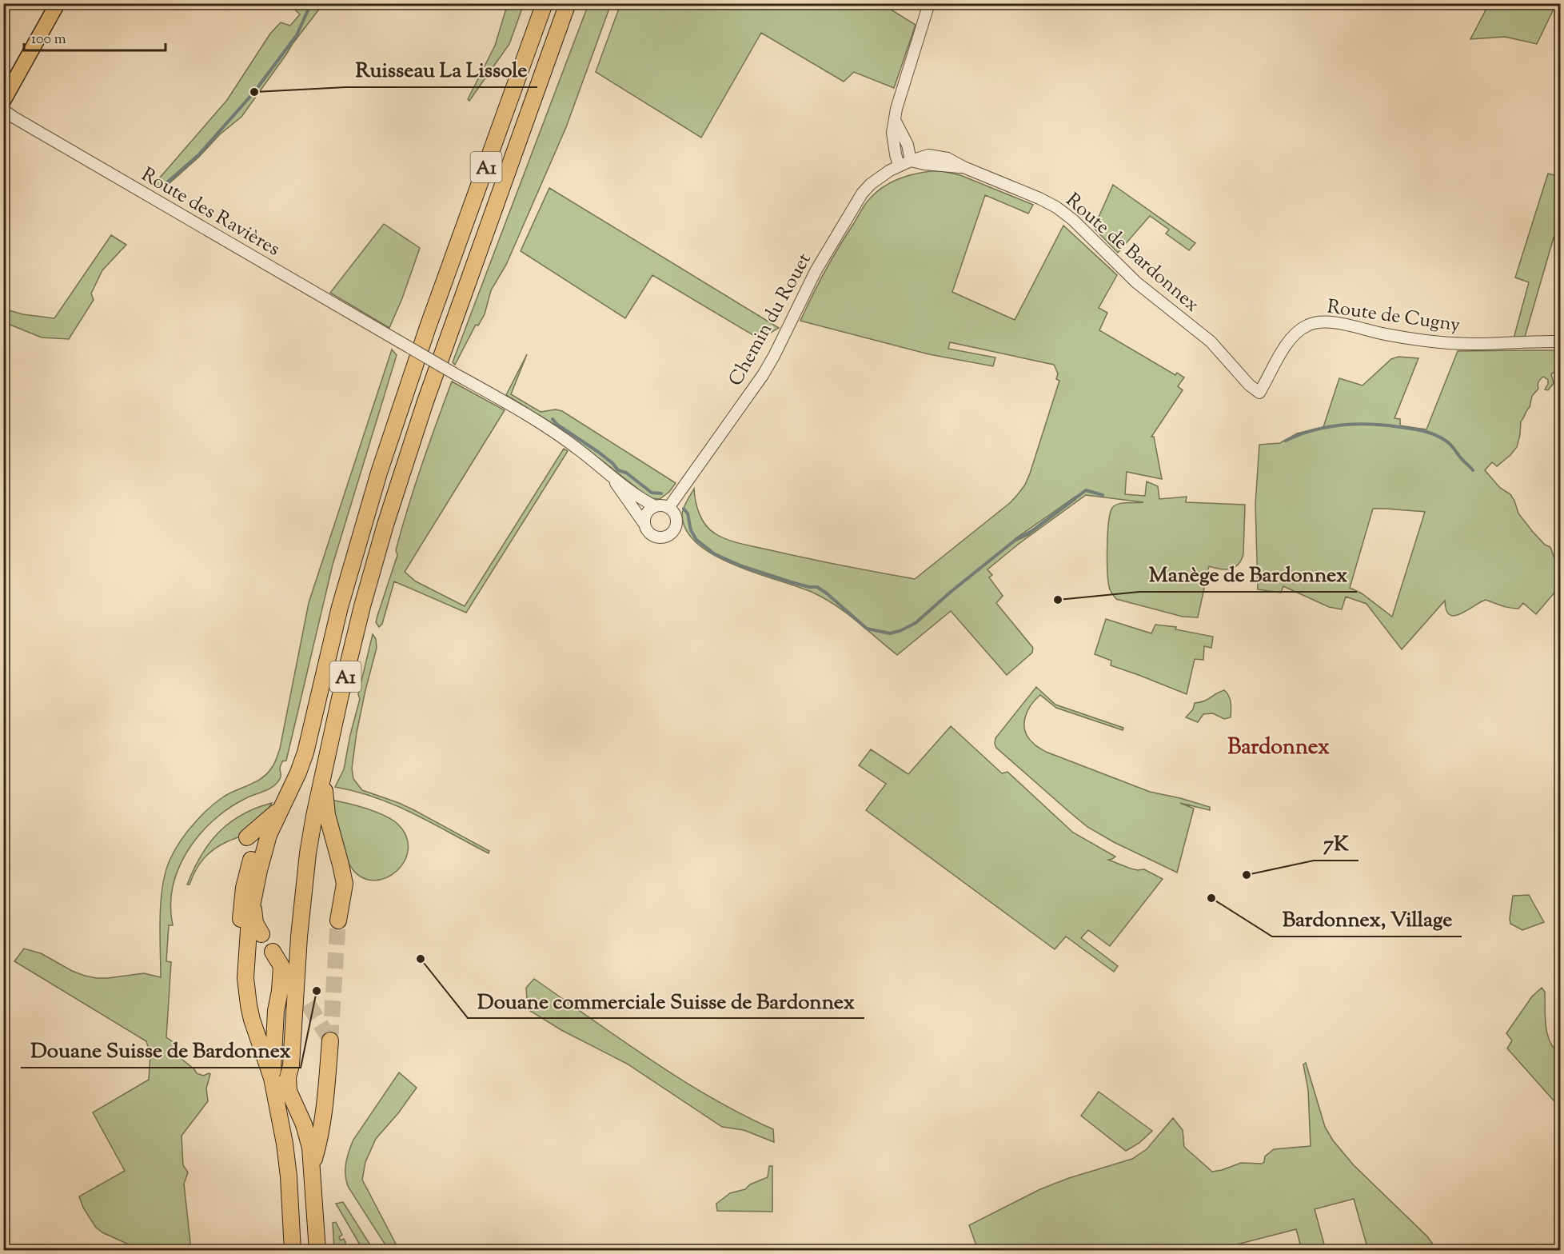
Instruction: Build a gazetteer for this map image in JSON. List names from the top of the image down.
{
  "streets": {
    "highway": ["A1"],
    "street": [
      "Route des Ravières",
      "Route de Bardonnex",
      "Route de Cugny",
      "Chemin du Rouet"
    ]
  },
  "crossings": [
    ["Route de Bardonnex", "Route de Cugny"],
    ["Route de Bardonnex", "Chemin du Rouet"]
  ],
  "districts": ["Bardonnex"],
  "places": [
    "Ruisseau La Lissole",
    "Manège de Bardonnex",
    "7K",
    "Bardonnex, Village",
    "Douane commerciale Suisse de Bardonnex",
    "Douane Suisse de Bardonnex"
  ],
  "scale_bar": "100 m"
}
